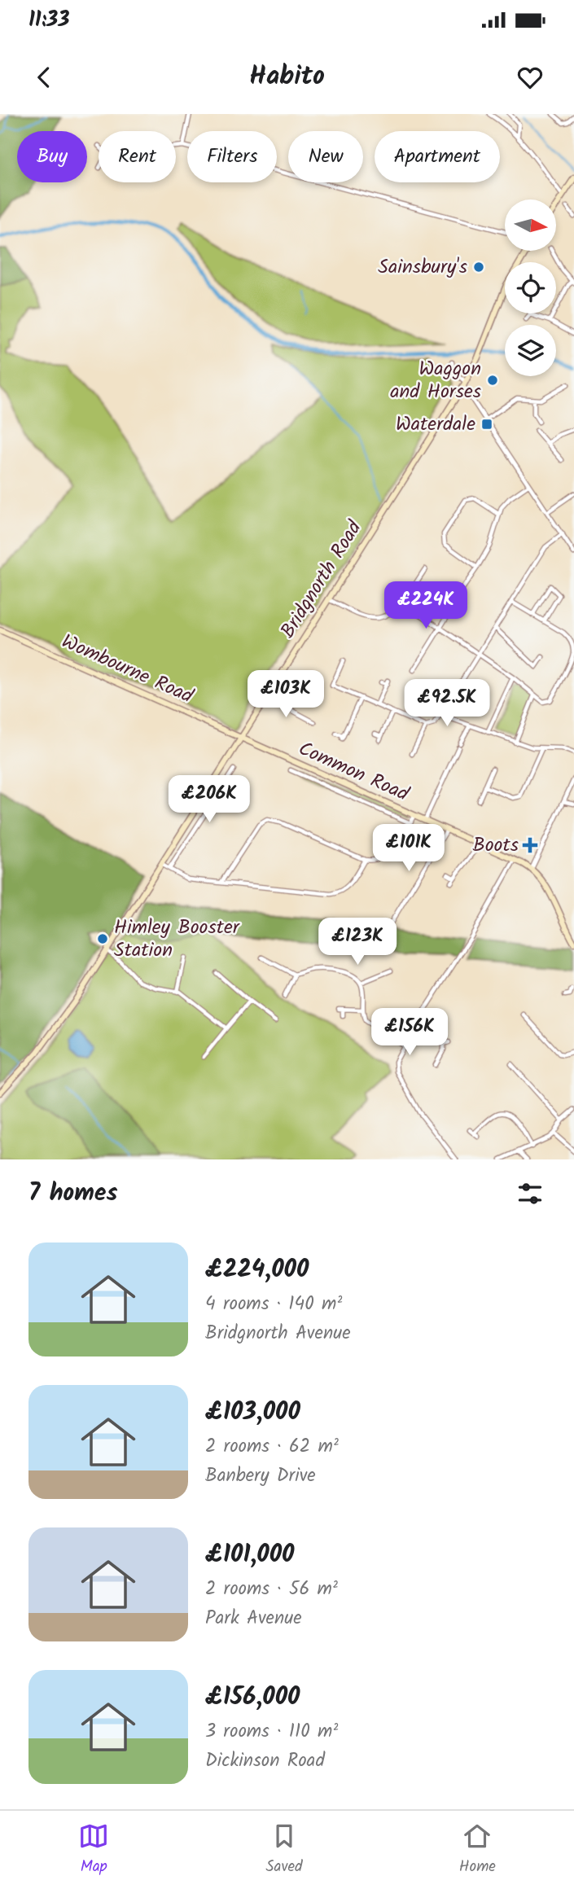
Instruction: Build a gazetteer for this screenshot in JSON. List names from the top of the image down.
{
  "streets": {
    "main road": ["Bridgnorth Road", "Wombourne Road", "Common Road"]
  },
  "crossings": [
    ["Bridgnorth Road", "Wombourne Road"],
    ["Bridgnorth Road", "Common Road"],
    ["Wombourne Road", "Common Road"]
  ],
  "places": {
    "other": ["Sainsbury's", "Waggon and Horses", "Himley Booster Station"],
    "transit": ["Waterdale"],
    "health": ["Boots"]
  },
  "north": "right",
  "page": {
    "status": "11:33",
    "header": "Habito",
    "chip": [
      "Buy",
      "Rent",
      "Filters",
      "New",
      "Apartment"
    ],
    "price": [
      "£224K",
      "£103K",
      "£92.5K",
      "£206K",
      "£101K",
      "£123K",
      "£156K"
    ],
    "heading": "7 homes",
    "list": [
      {
        "name": "£224,000",
        "note": "4 rooms · 140 m² · Bridgnorth Avenue"
      },
      {
        "name": "£103,000",
        "note": "2 rooms · 62 m² · Banbery Drive"
      },
      {
        "name": "£101,000",
        "note": "2 rooms · 56 m² · Park Avenue"
      },
      {
        "name": "£156,000",
        "note": "3 rooms · 110 m² · Dickinson Road"
      }
    ],
    "tabs": ["Map", "Saved", "Home"]
  }
}
